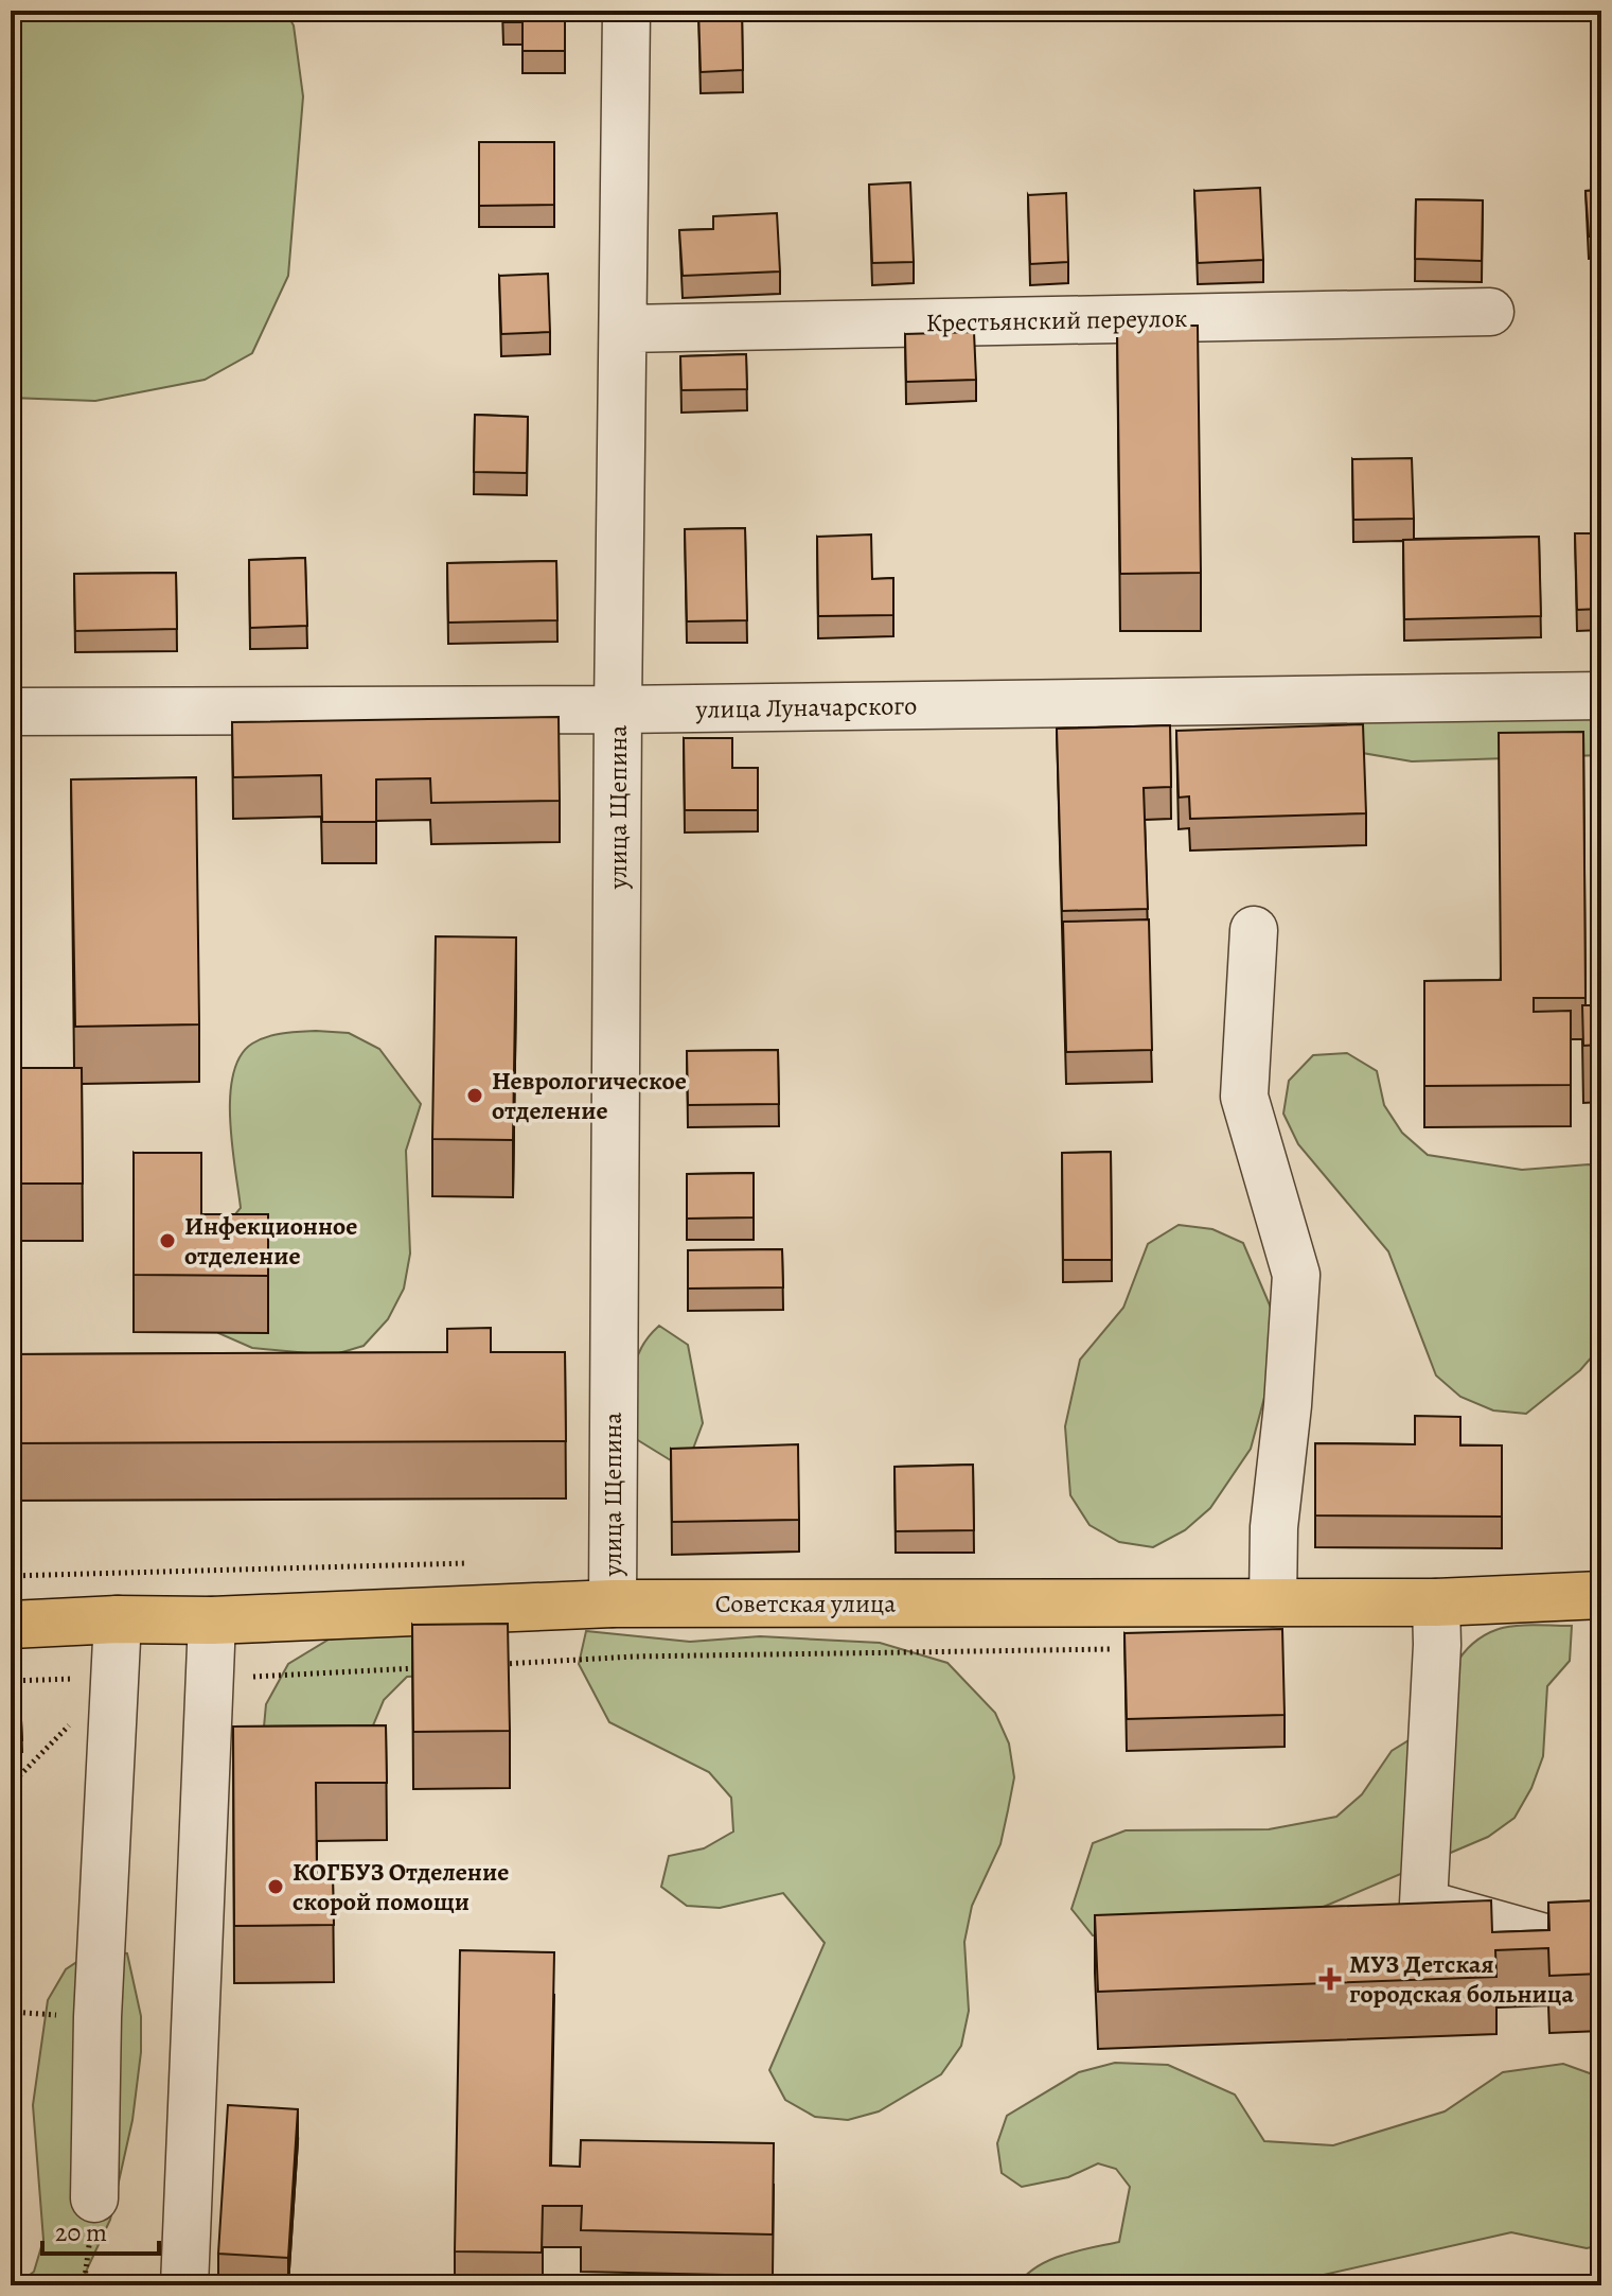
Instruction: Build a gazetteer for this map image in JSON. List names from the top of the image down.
{
  "streets": {
    "main road": ["Советская улица"],
    "street": ["Крестьянский переулок", "улица Луначарского", "улица Щепина"]
  },
  "crossings": [
    ["Крестьянский переулок", "улица Щепина"],
    ["улица Луначарского", "улица Щепина"],
    ["улица Щепина", "Советская улица"]
  ],
  "places": {
    "other": ["Неврологическое отделение", "Инфекционное отделение", "КОГБУЗ Отделение скорой помощи"],
    "health": ["МУЗ Детская городская больница"]
  },
  "scale_bar": "20 m"
}
